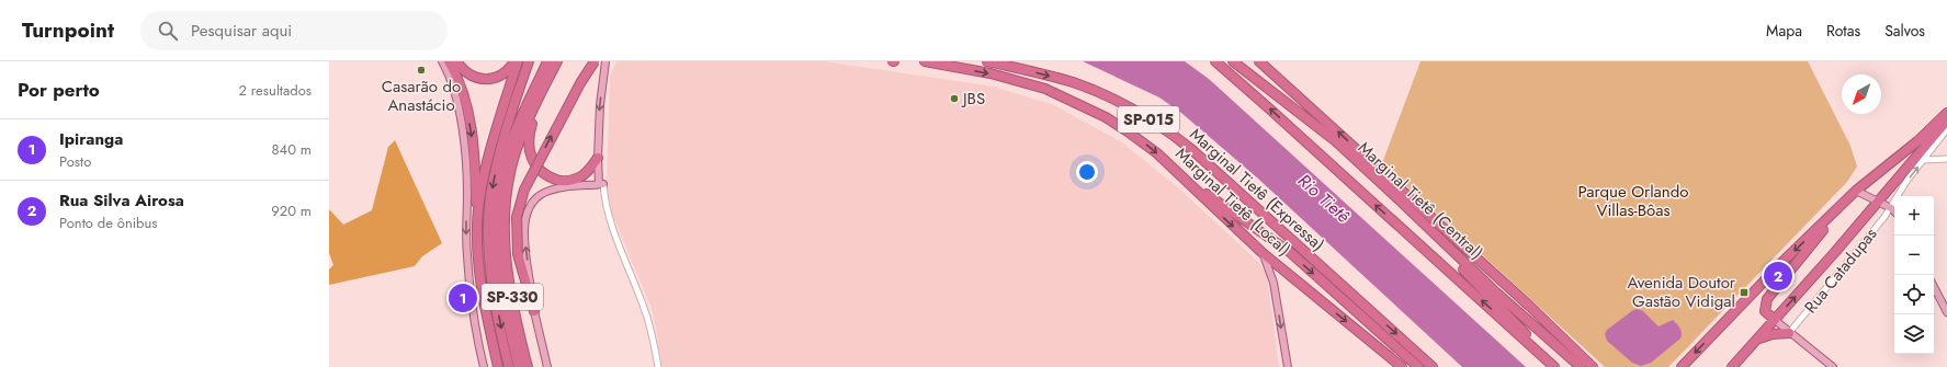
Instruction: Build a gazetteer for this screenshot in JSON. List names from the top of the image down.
{
  "streets": {
    "highway": [
      "SP-015",
      "Marginal Tietê (Expressa)",
      "Marginal Tietê (Central)",
      "Marginal Tietê (Local)",
      "SP-330"
    ],
    "street": ["Rua Catadupas"]
  },
  "water": ["Rio Tietê"],
  "parks": ["Parque Orlando Villas-Bôas"],
  "places": {
    "other": ["Casarão do Anastácio", "JBS"],
    "transit": ["Avenida Doutor Gastão Vidigal"]
  },
  "north": "bottom left",
  "page": {
    "header": "Turnpoint",
    "search": "Pesquisar aqui",
    "nav": ["Mapa", "Rotas", "Salvos"],
    "heading": ["Por perto", "2 resultados"],
    "list": [
      {
        "mark": "1",
        "name": "Ipiranga",
        "note": "Posto",
        "value": "840 m"
      },
      {
        "mark": "2",
        "name": "Rua Silva Airosa",
        "note": "Ponto de ônibus",
        "value": "920 m"
      }
    ],
    "map_buttons": ["+", "−"],
    "pins": ["2", "1"]
  }
}
